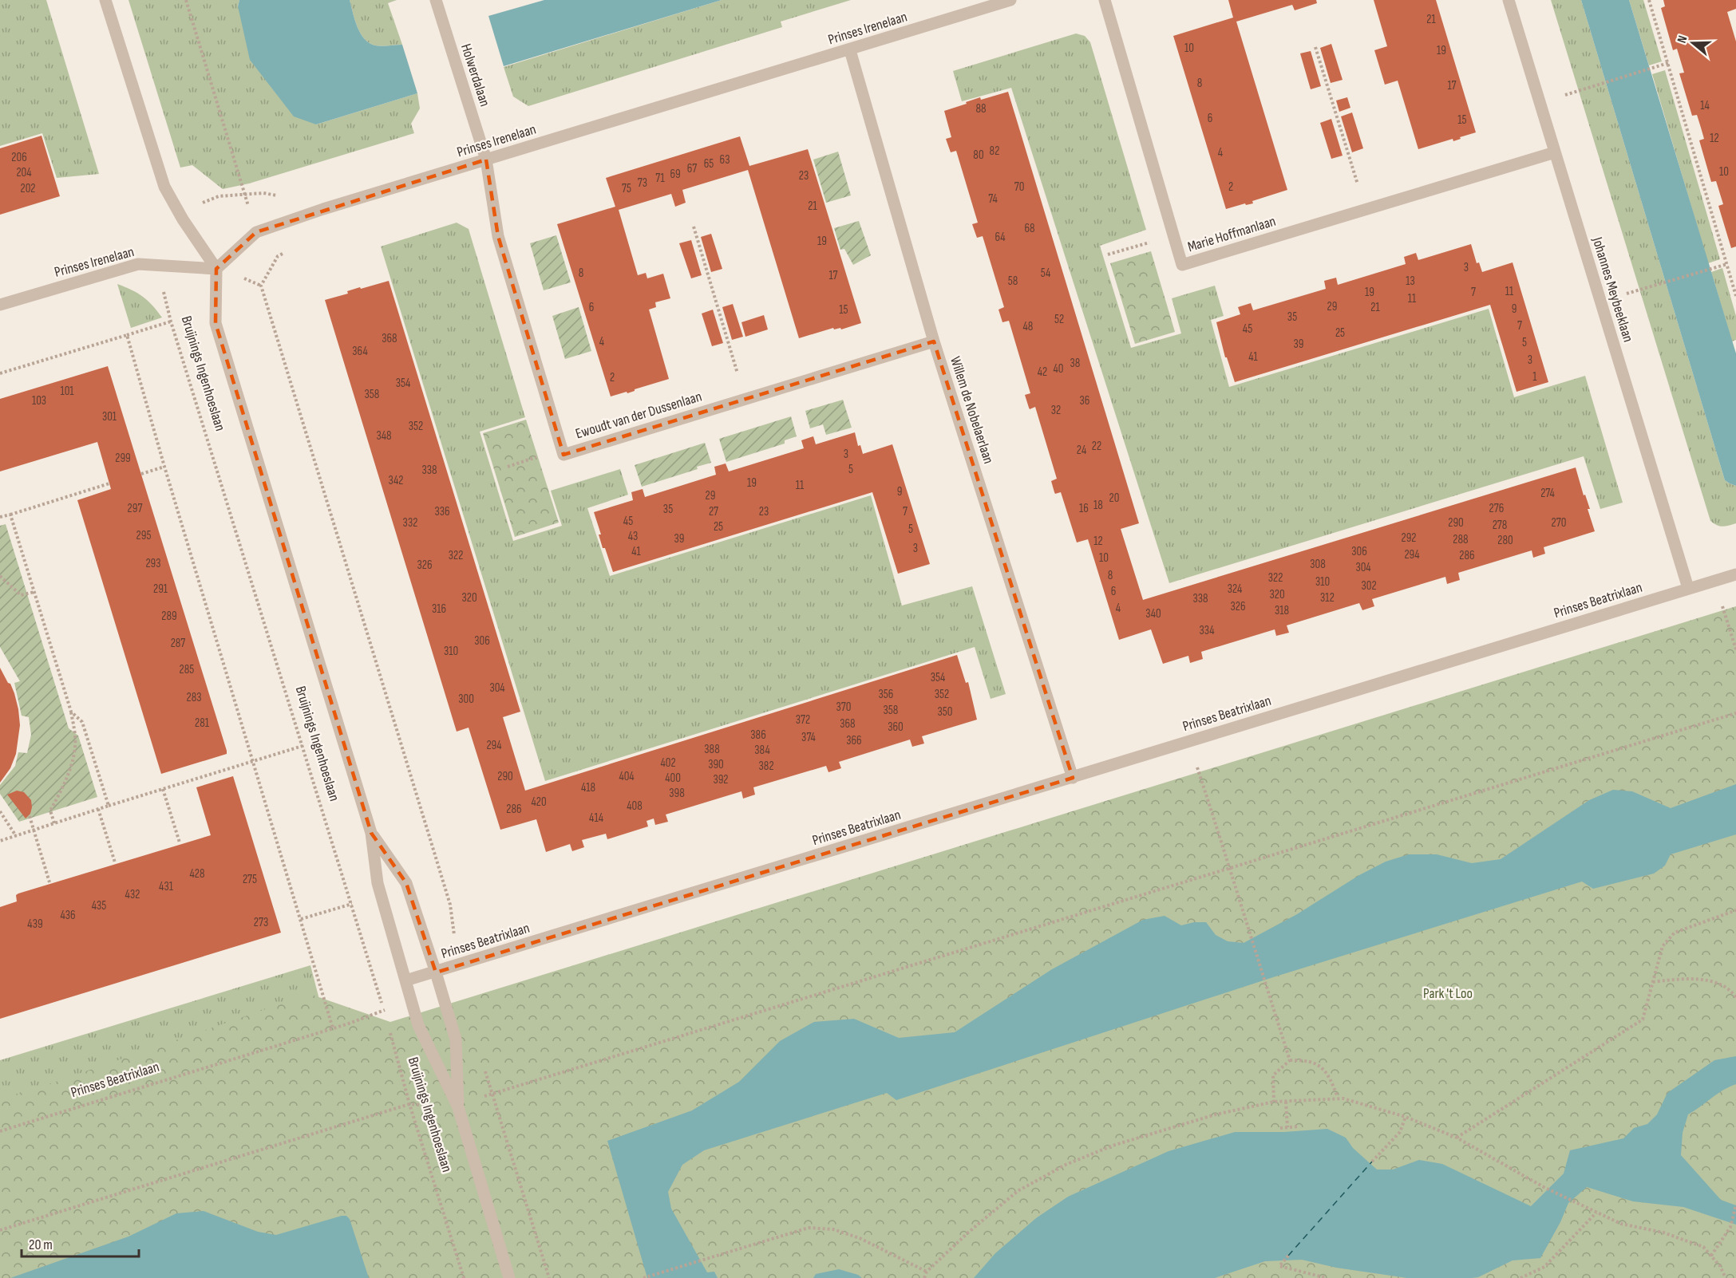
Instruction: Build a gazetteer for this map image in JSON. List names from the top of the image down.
{
  "streets": {
    "street": [
      "Prinses Irenelaan",
      "Holwerdalaan",
      "Marie Hoffmanlaan",
      "Johannes Meybeeklaan",
      "Bruijnings Ingenhoeslaan",
      "Willem de Nobelaerlaan",
      "Ewoudt van der Dussenlaan",
      "Prinses Beatrixlaan"
    ]
  },
  "crossings": [
    ["Prinses Irenelaan", "Holwerdalaan"],
    ["Prinses Irenelaan", "Bruijnings Ingenhoeslaan"],
    ["Prinses Irenelaan", "Willem de Nobelaerlaan"],
    ["Prinses Irenelaan", "Ewoudt van der Dussenlaan"],
    ["Holwerdalaan", "Ewoudt van der Dussenlaan"],
    ["Marie Hoffmanlaan", "Johannes Meybeeklaan"],
    ["Johannes Meybeeklaan", "Prinses Beatrixlaan"],
    ["Bruijnings Ingenhoeslaan", "Prinses Beatrixlaan"],
    ["Willem de Nobelaerlaan", "Ewoudt van der Dussenlaan"],
    ["Willem de Nobelaerlaan", "Prinses Beatrixlaan"]
  ],
  "parks": ["Park 't Loo"],
  "house_numbers": [
    "21",
    "10",
    "19",
    "8",
    "17",
    "14",
    "88",
    "6",
    "15",
    "12",
    "82",
    "4",
    "80",
    "206",
    "63",
    "65",
    "67",
    "10",
    "204",
    "69",
    "23",
    "71",
    "73",
    "70",
    "2",
    "202",
    "75",
    "74",
    "21",
    "68",
    "64",
    "19",
    "3",
    "8",
    "54",
    "17",
    "58",
    "13",
    "11",
    "19",
    "7",
    "11",
    "29",
    "6",
    "21",
    "9",
    "15",
    "35",
    "52",
    "7",
    "48",
    "45",
    "25",
    "368",
    "4",
    "5",
    "39",
    "364",
    "41",
    "3",
    "38",
    "40",
    "42",
    "1",
    "2",
    "354",
    "101",
    "358",
    "103",
    "36",
    "32",
    "301",
    "352",
    "348",
    "22",
    "24",
    "3",
    "299",
    "5",
    "338",
    "342",
    "19",
    "11",
    "9",
    "274",
    "29",
    "20",
    "18",
    "297",
    "16",
    "276",
    "35",
    "336",
    "27",
    "23",
    "7",
    "45",
    "332",
    "290",
    "270",
    "278",
    "25",
    "5",
    "295",
    "43",
    "292",
    "39",
    "288",
    "280",
    "12",
    "3",
    "41",
    "306",
    "294",
    "322",
    "286",
    "10",
    "293",
    "308",
    "326",
    "304",
    "8",
    "322",
    "310",
    "302",
    "291",
    "324",
    "6",
    "320",
    "320",
    "312",
    "338",
    "326",
    "4",
    "316",
    "318",
    "340",
    "289",
    "334",
    "306",
    "287",
    "310",
    "285",
    "354",
    "304",
    "356",
    "352",
    "283",
    "300",
    "370",
    "358",
    "350",
    "372",
    "281",
    "368",
    "360",
    "386",
    "374",
    "366",
    "294",
    "388",
    "384",
    "402",
    "390",
    "382",
    "290",
    "404",
    "400",
    "392",
    "418",
    "398",
    "420",
    "408",
    "286",
    "414",
    "428",
    "275",
    "431",
    "432",
    "435",
    "436",
    "273",
    "439"
  ],
  "scale_bar": "20 m",
  "north": "left"
}
